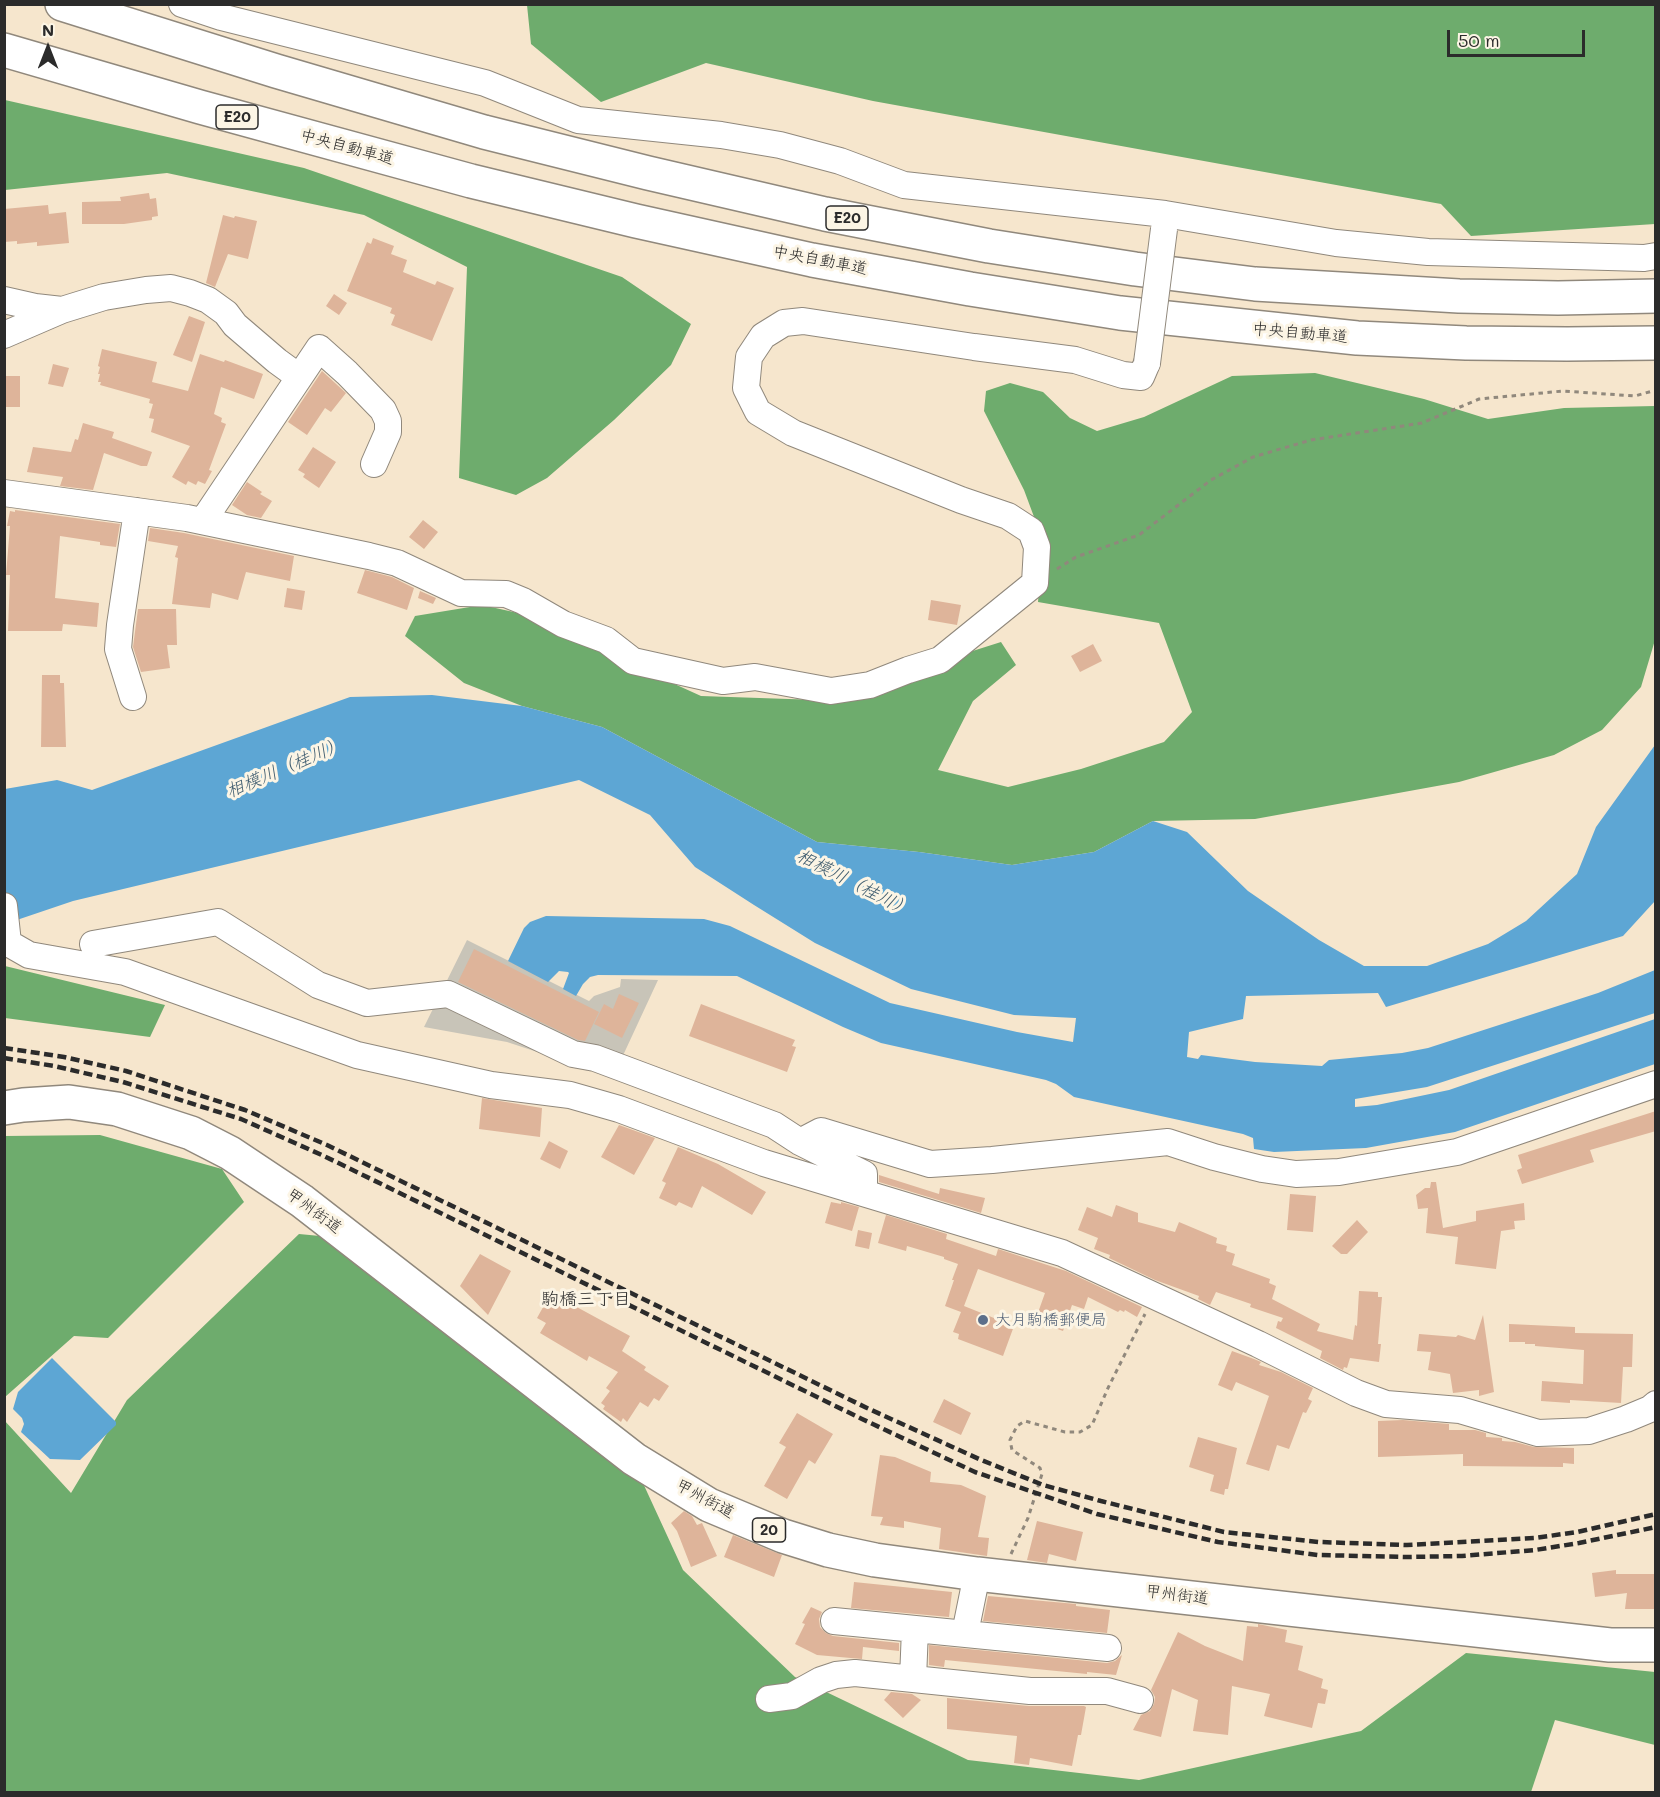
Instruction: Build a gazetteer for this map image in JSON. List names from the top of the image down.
{
  "streets": {
    "highway": [
      "E20",
      "中央自動車道",
      "甲州街道",
      "20"
    ]
  },
  "districts": ["駒橋三丁目"],
  "water": ["相模川（桂川）"],
  "places": ["大月駒橋郵便局"],
  "scale_bar": "50 m",
  "north": "top"
}
